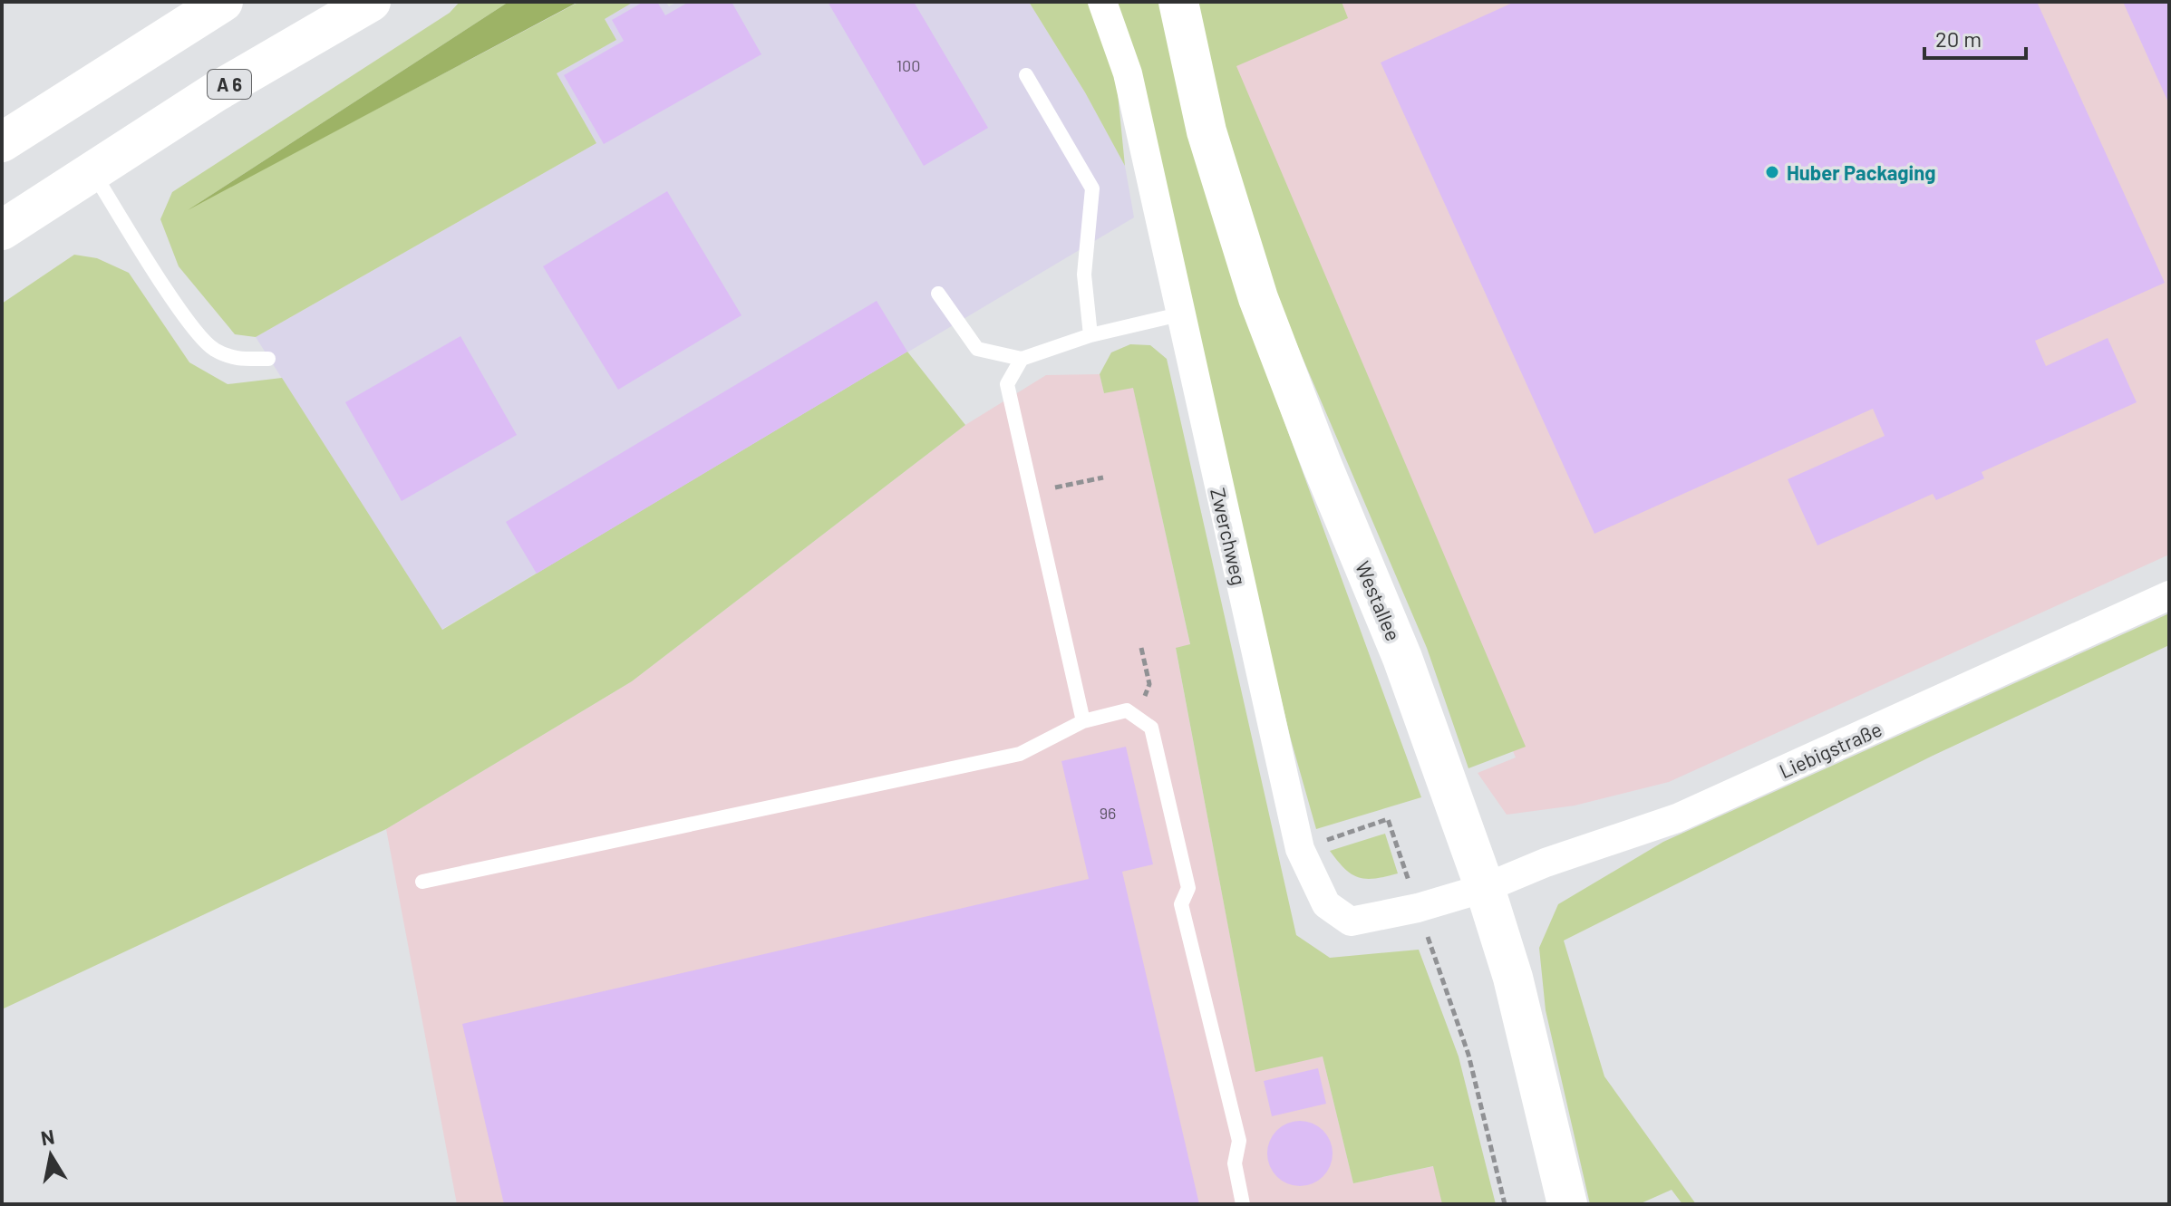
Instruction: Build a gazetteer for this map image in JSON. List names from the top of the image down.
{
  "streets": {
    "main road": ["A 6", "Westallee"],
    "street": ["Zwerchweg", "Liebigstraße"]
  },
  "crossings": [
    ["Zwerchweg", "Westallee"],
    ["Zwerchweg", "Liebigstraße"],
    ["Westallee", "Liebigstraße"]
  ],
  "places": ["Huber Packaging"],
  "house_numbers": ["100", "96"],
  "scale_bar": "20 m",
  "north": "top"
}
